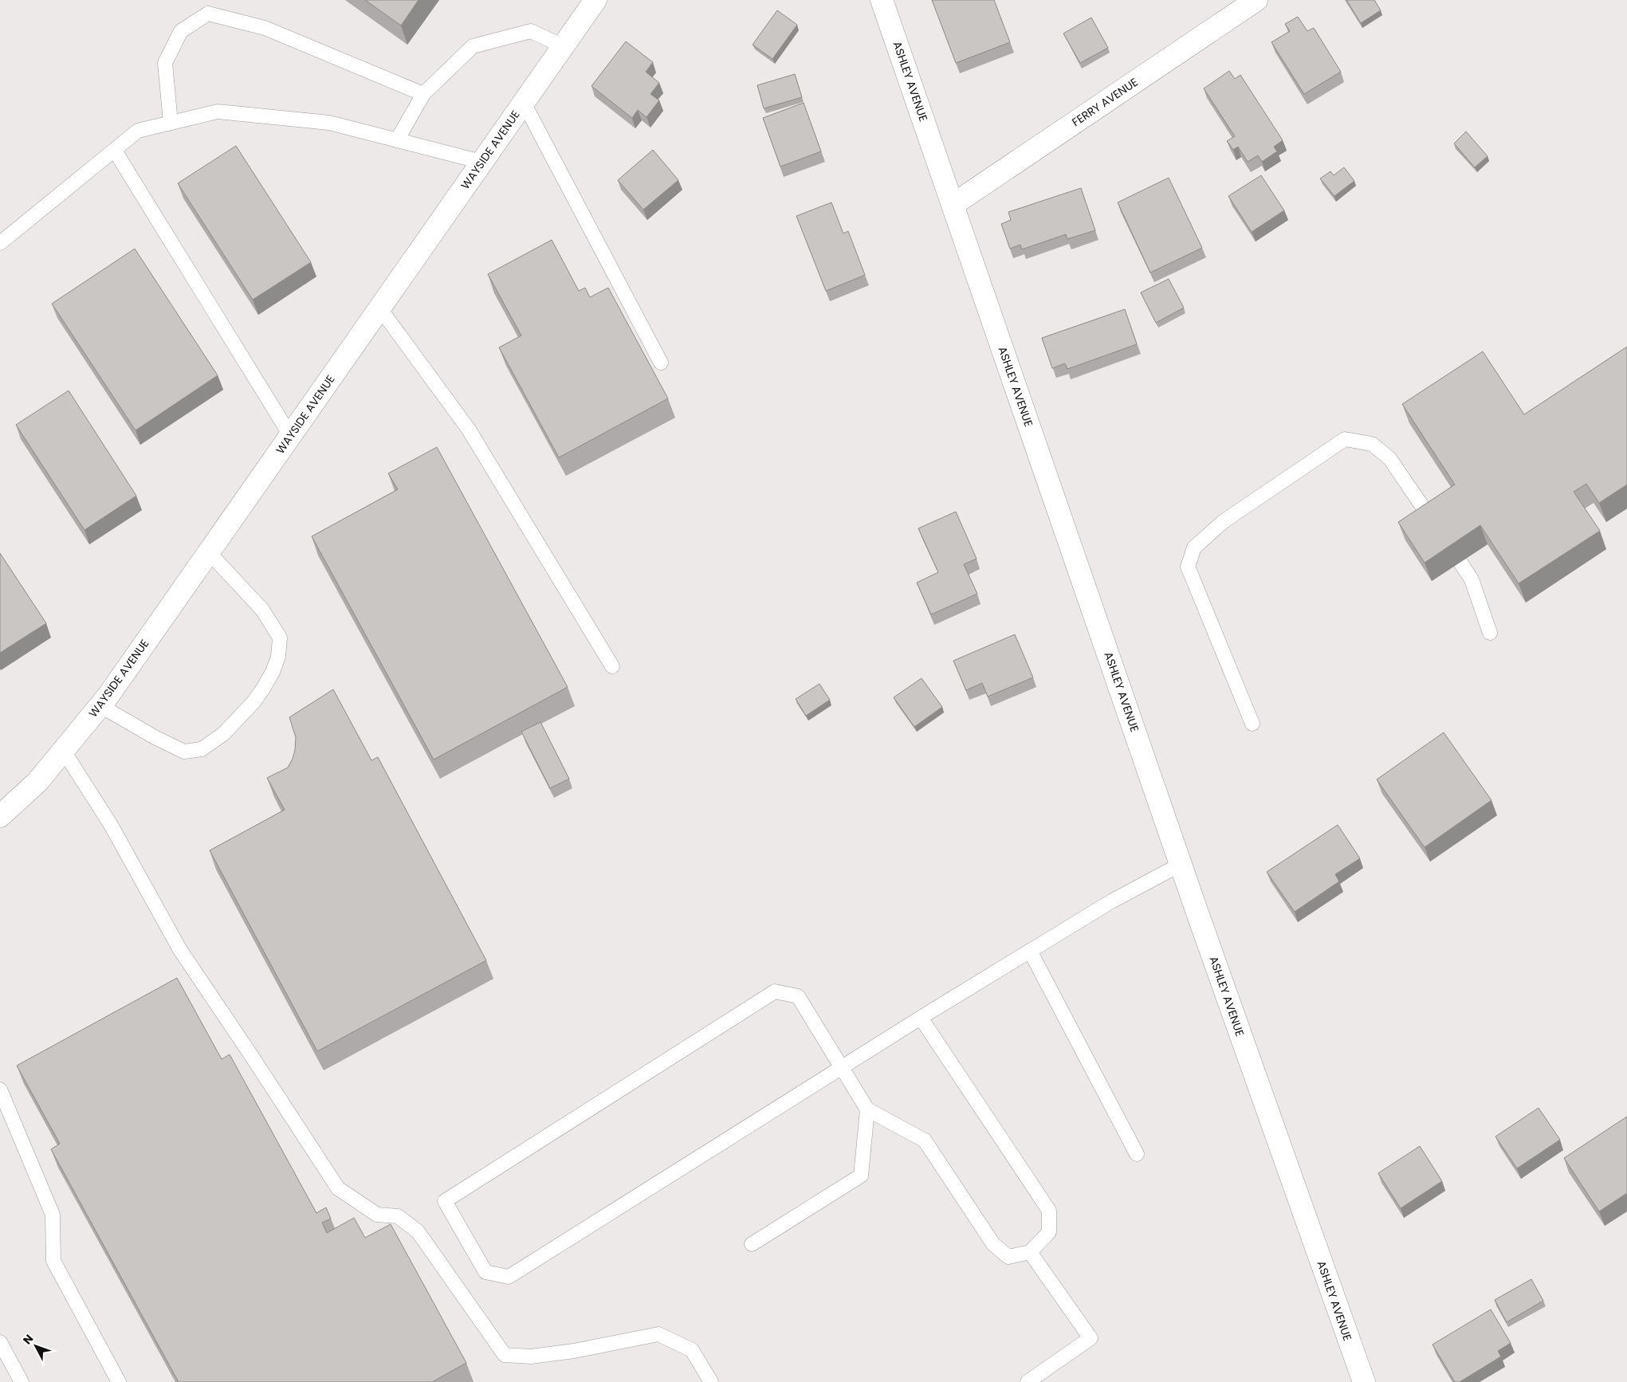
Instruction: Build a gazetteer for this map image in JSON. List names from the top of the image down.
{
  "streets": {
    "street": ["ASHLEY AVENUE", "FERRY AVENUE", "WAYSIDE AVENUE"]
  },
  "crossings": [
    ["ASHLEY AVENUE", "FERRY AVENUE"]
  ],
  "north": "top left"
}
